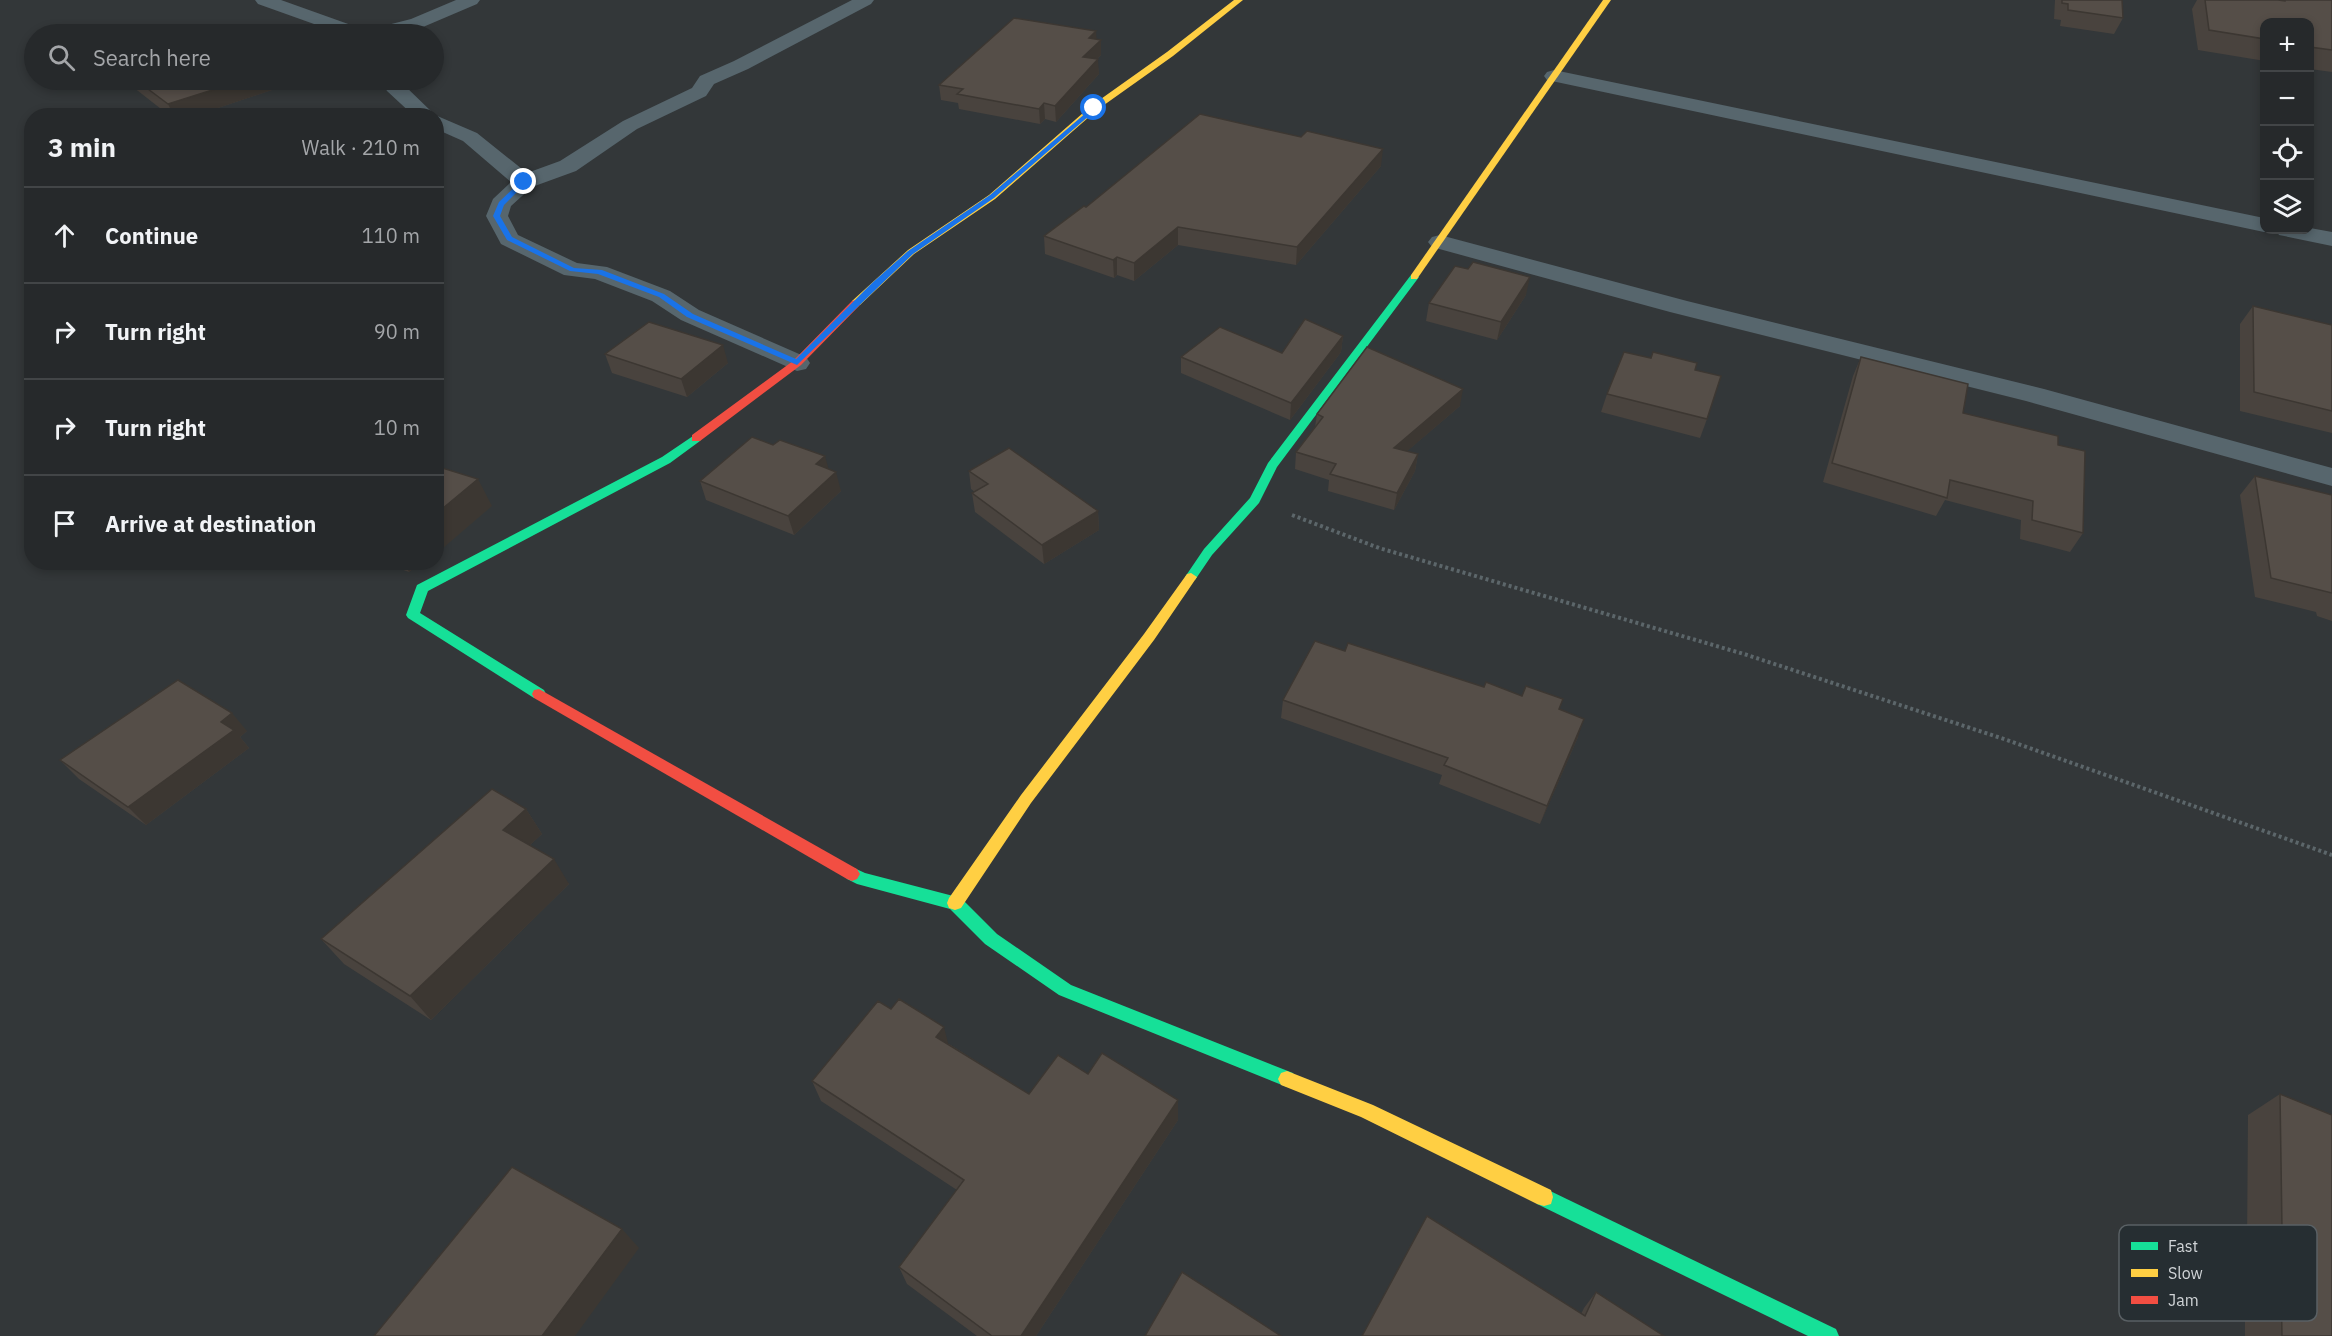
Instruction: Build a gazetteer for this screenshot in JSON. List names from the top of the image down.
{
  "legend": ["Fast", "Slow", "Jam"],
  "page": {
    "map_buttons": ["+", "−"],
    "search": "Search here",
    "heading": ["3 min", "Walk · 210 m"],
    "list": [
      ["Continue", "110 m"],
      ["Turn right", "90 m"],
      ["Turn right", "10 m"],
      "Arrive at destination"
    ]
  }
}
